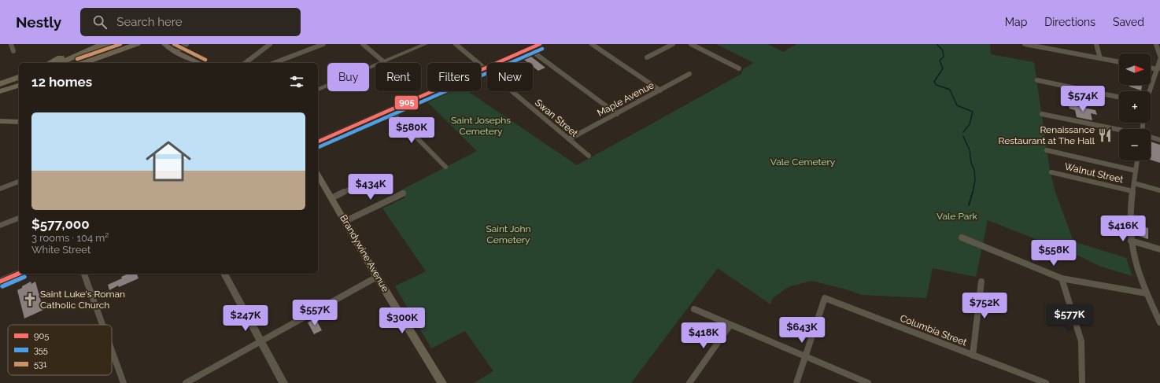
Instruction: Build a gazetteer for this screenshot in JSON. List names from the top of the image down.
{
  "streets": {
    "main road": ["Brandywine Avenue"],
    "street": [
      "Maple Avenue",
      "Swan Street",
      "Walnut Street",
      "Columbia Street"
    ]
  },
  "crossings": [
    ["Maple Avenue", "Swan Street"]
  ],
  "parks": [
    "Saint Josephs Cemetery",
    "Vale Cemetery",
    "Vale Park",
    "Saint John Cemetery"
  ],
  "places": {
    "restaurant": ["Renaissance Restaurant at The Hall"],
    "church": ["Saint Luke's Roman Catholic Church"]
  },
  "lines": ["transit line 905", "transit line 531", "transit line 355"],
  "legend": ["905", "355", "531"],
  "north": "right",
  "page": {
    "header": "Nestly",
    "search": "Search here",
    "nav": ["Map", "Directions", "Saved"],
    "map_buttons": ["+", "−"],
    "chip": [
      "Buy",
      "Rent",
      "Filters",
      "New"
    ],
    "heading": "12 homes",
    "price": [
      "$574K",
      "$580K",
      "$434K",
      "$416K",
      "$558K",
      "$752K",
      "$557K",
      "$577K",
      "$247K",
      "$300K",
      "$643K",
      "$418K"
    ],
    "list": [
      {
        "name": "$577,000",
        "note": "3 rooms · 104 m² · White Street"
      }
    ]
  }
}
